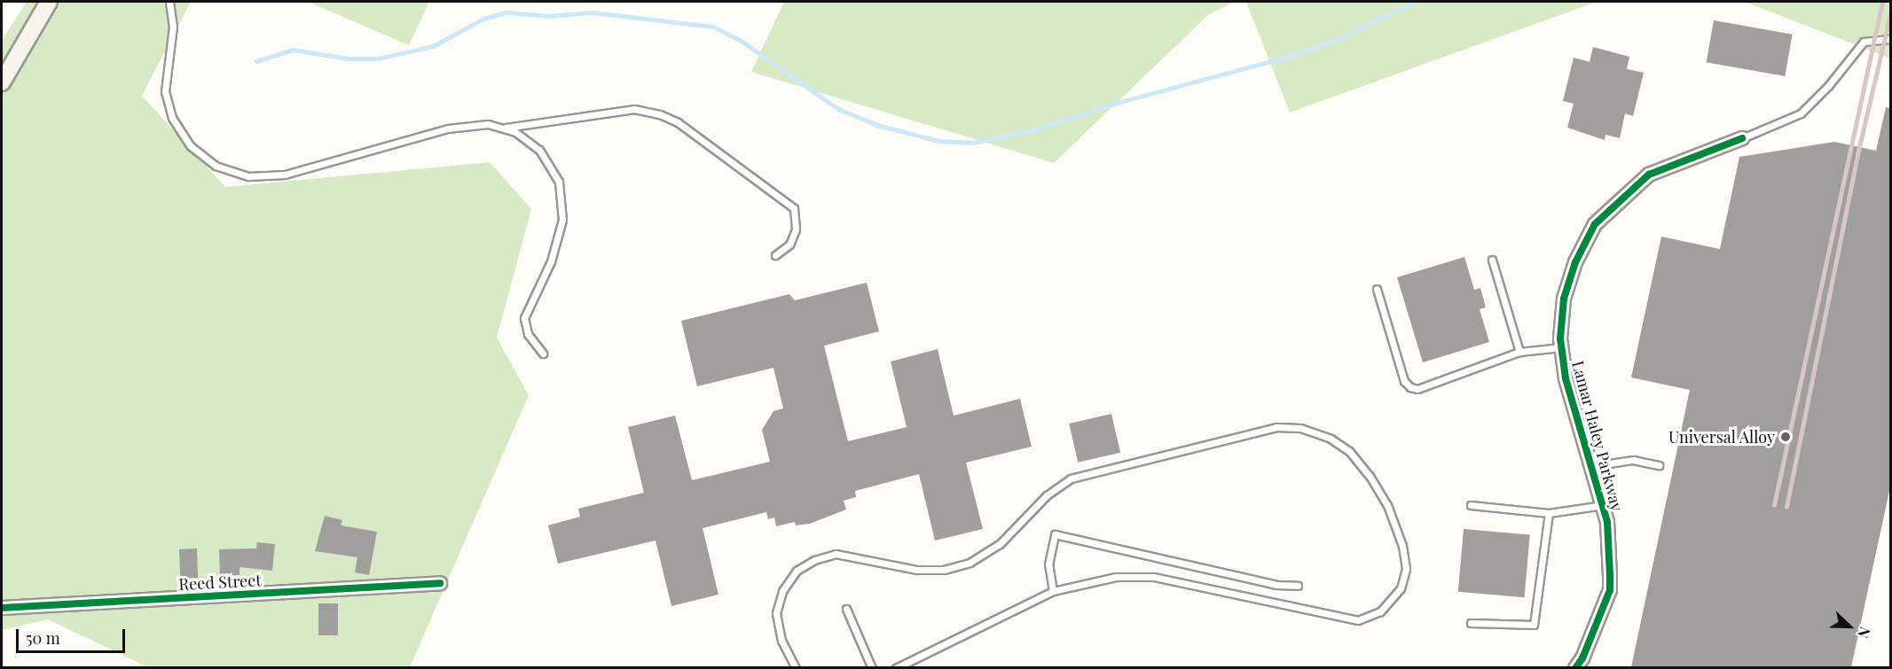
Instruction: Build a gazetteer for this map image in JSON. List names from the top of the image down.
{
  "streets": {
    "street": ["Lamar Haley Parkway", "Reed Street"]
  },
  "places": ["Universal Alloy"],
  "scale_bar": "50 m",
  "north": "bottom right"
}
